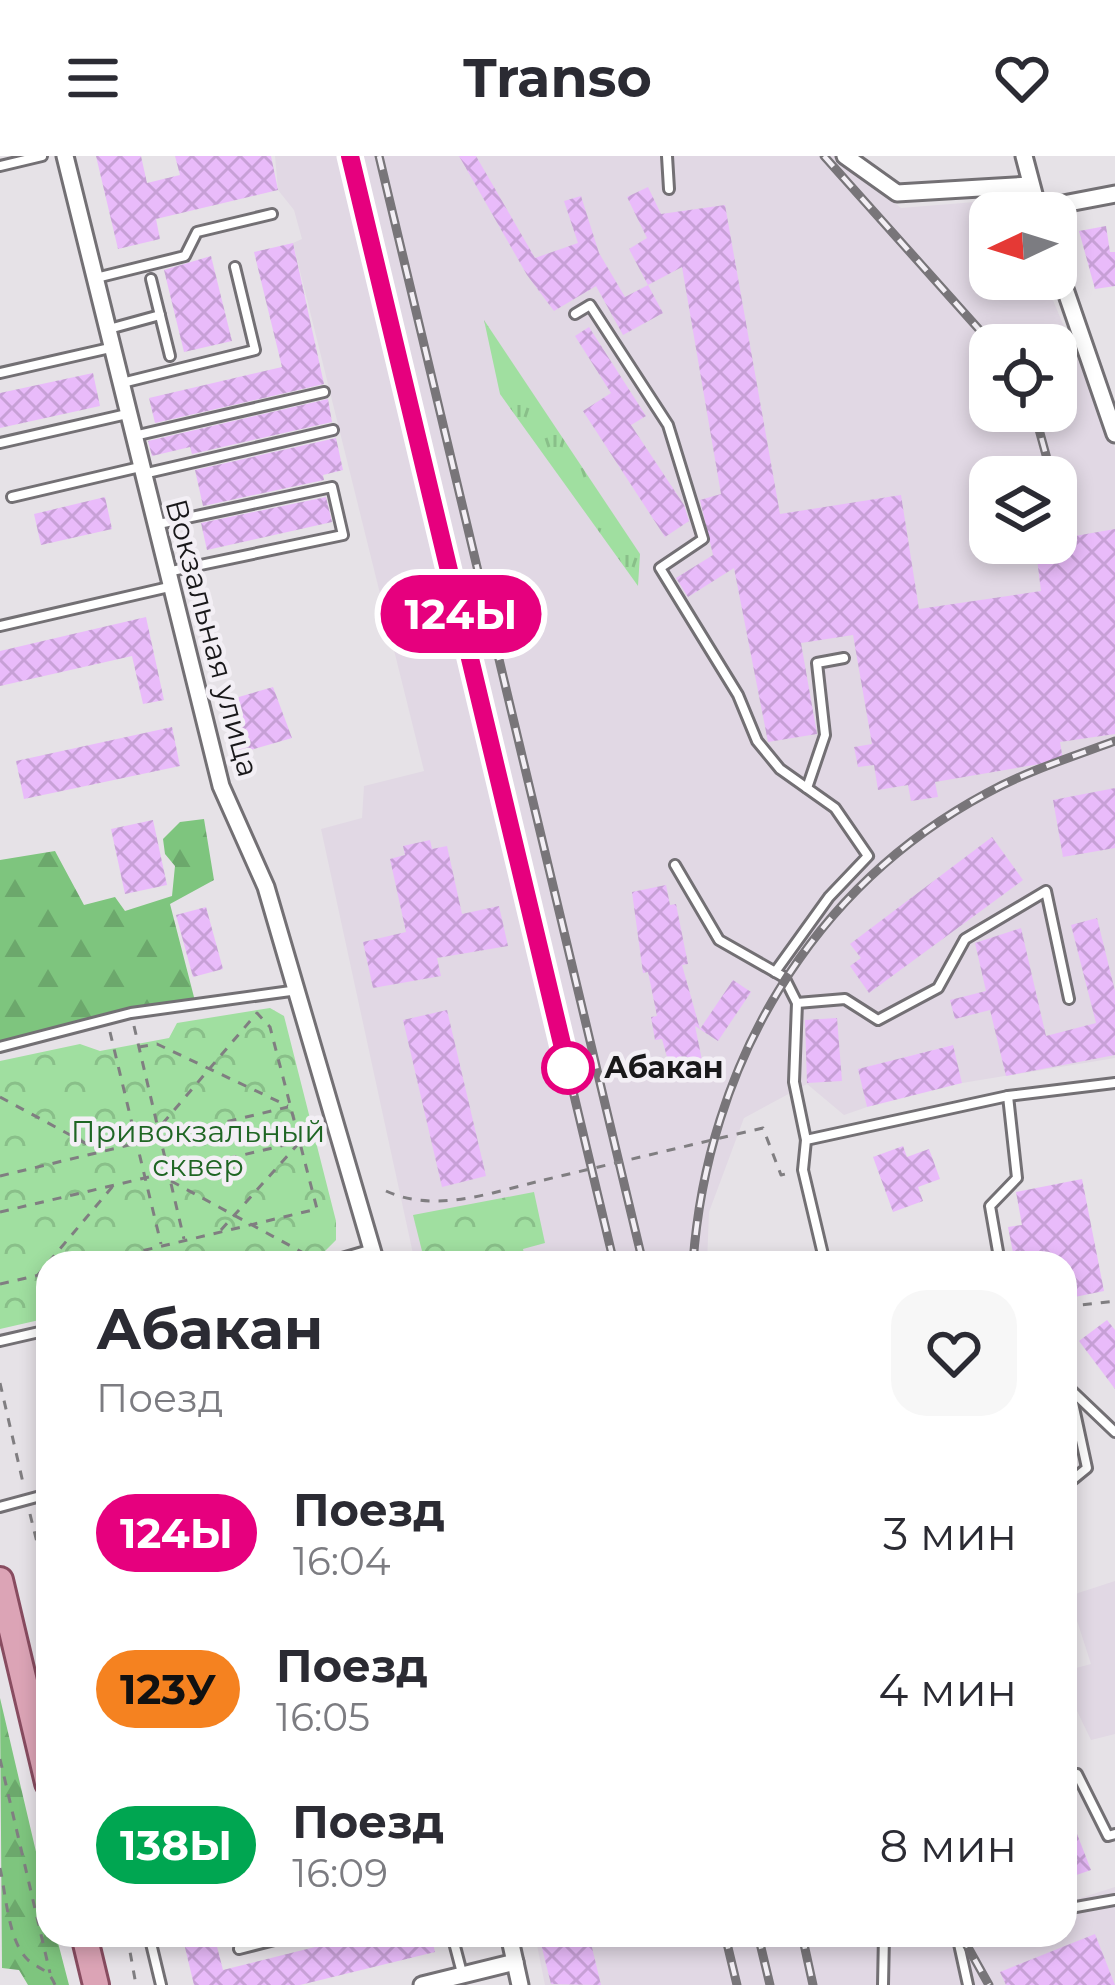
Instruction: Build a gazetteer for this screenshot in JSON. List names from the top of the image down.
{
  "streets": {
    "street": ["Вокзальная улица"]
  },
  "parks": ["Привокзальный сквер"],
  "places": ["Абакан"],
  "north": "left",
  "page": {
    "header": "Transo",
    "on_map": "124Ы",
    "heading": ["Абакан", "Поезд"],
    "list": [
      {
        "mark": "124Ы",
        "name": "Поезд",
        "note": "16:04",
        "value": "3 мин"
      },
      {
        "mark": "123У",
        "name": "Поезд",
        "note": "16:05",
        "value": "4 мин"
      },
      {
        "mark": "138Ы",
        "name": "Поезд",
        "note": "16:09",
        "value": "8 мин"
      }
    ]
  }
}
